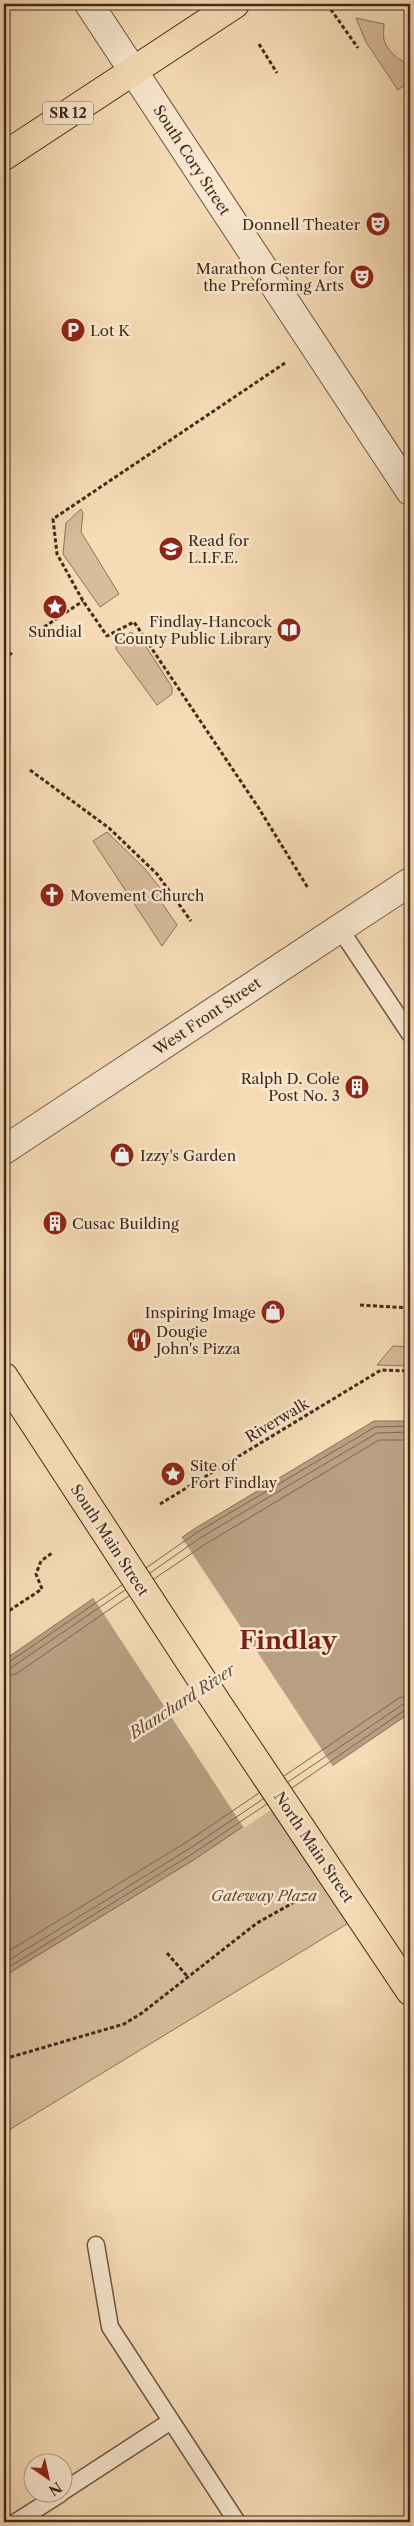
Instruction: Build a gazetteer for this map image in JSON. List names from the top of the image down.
{
  "streets": {
    "highway": ["SR 12", "South Main Street", "North Main Street"],
    "street": ["South Cory Street", "West Front Street"],
    "path": ["Riverwalk"]
  },
  "crossings": [
    ["SR 12", "South Cory Street"],
    ["South Main Street", "North Main Street"]
  ],
  "districts": ["Findlay"],
  "water": ["Blanchard River"],
  "parks": ["Gateway Plaza"],
  "places": {
    "theatre": ["Donnell Theater", "Marathon Center for the Preforming Arts"],
    "parking": ["Lot K"],
    "school or university": ["Read for L.I.F.E."],
    "place": ["Sundial", "Site of Fort Findlay"],
    "library": ["Findlay-Hancock County Public Library"],
    "church": ["Movement Church"],
    "building": ["Ralph D. Cole Post No. 3", "Cusac Building"],
    "shop": ["Izzy's Garden", "Inspiring Image"],
    "restaurant": ["Dougie John's Pizza"]
  },
  "north": "bottom right"
}
